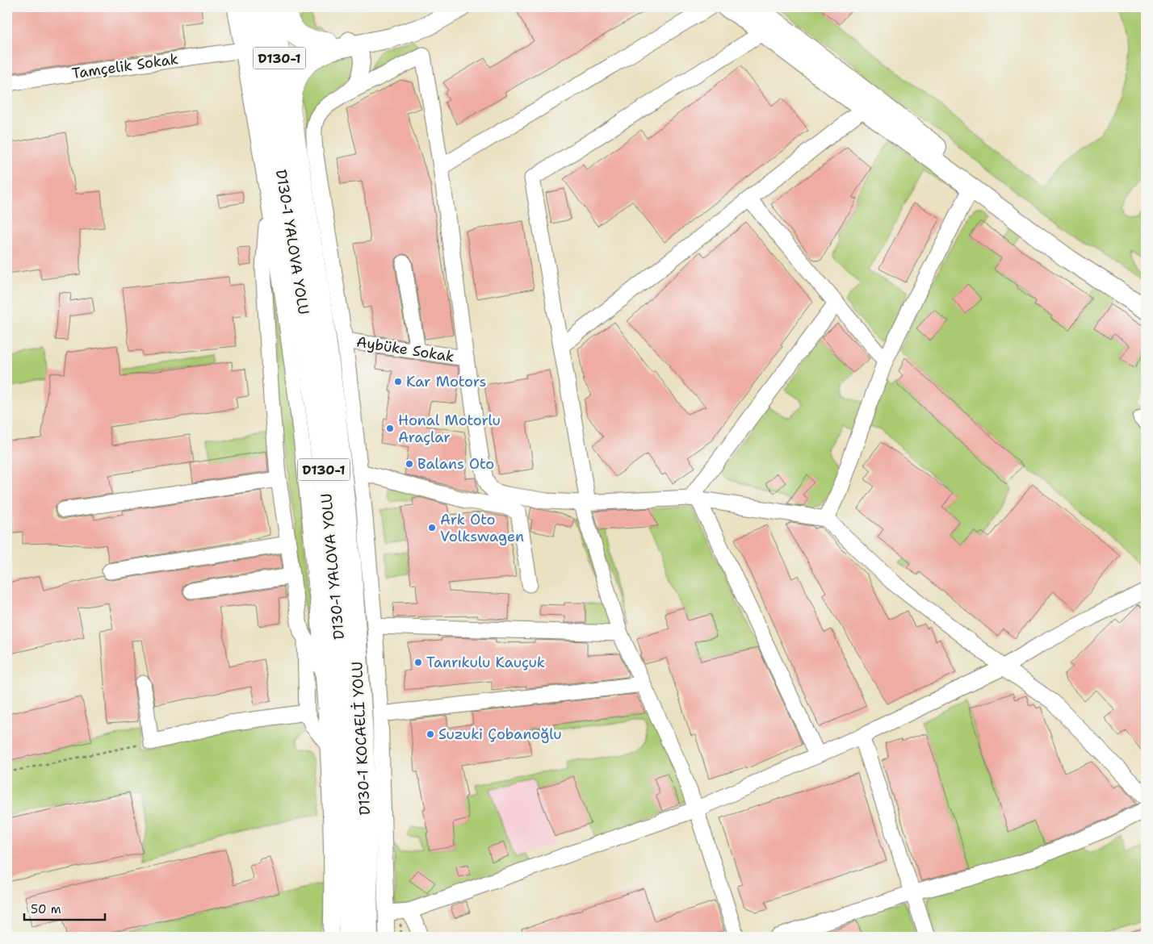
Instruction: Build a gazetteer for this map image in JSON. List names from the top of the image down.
{
  "streets": {
    "highway": ["D130-1", "D130-1 YALOVA YOLU", "D130-1 KOCAELİ YOLU"],
    "street": ["Tamçelik Sokak", "Aybüke Sokak"]
  },
  "crossings": [
    ["D130-1", "D130-1 KOCAELİ YOLU"]
  ],
  "places": [
    "Kar Motors",
    "Honal Motorlu Araçlar",
    "Balans Oto",
    "Ark Oto Volkswagen",
    "Tanrıkulu Kauçuk",
    "Suzuki Çobanoğlu"
  ],
  "scale_bar": "50 m"
}
